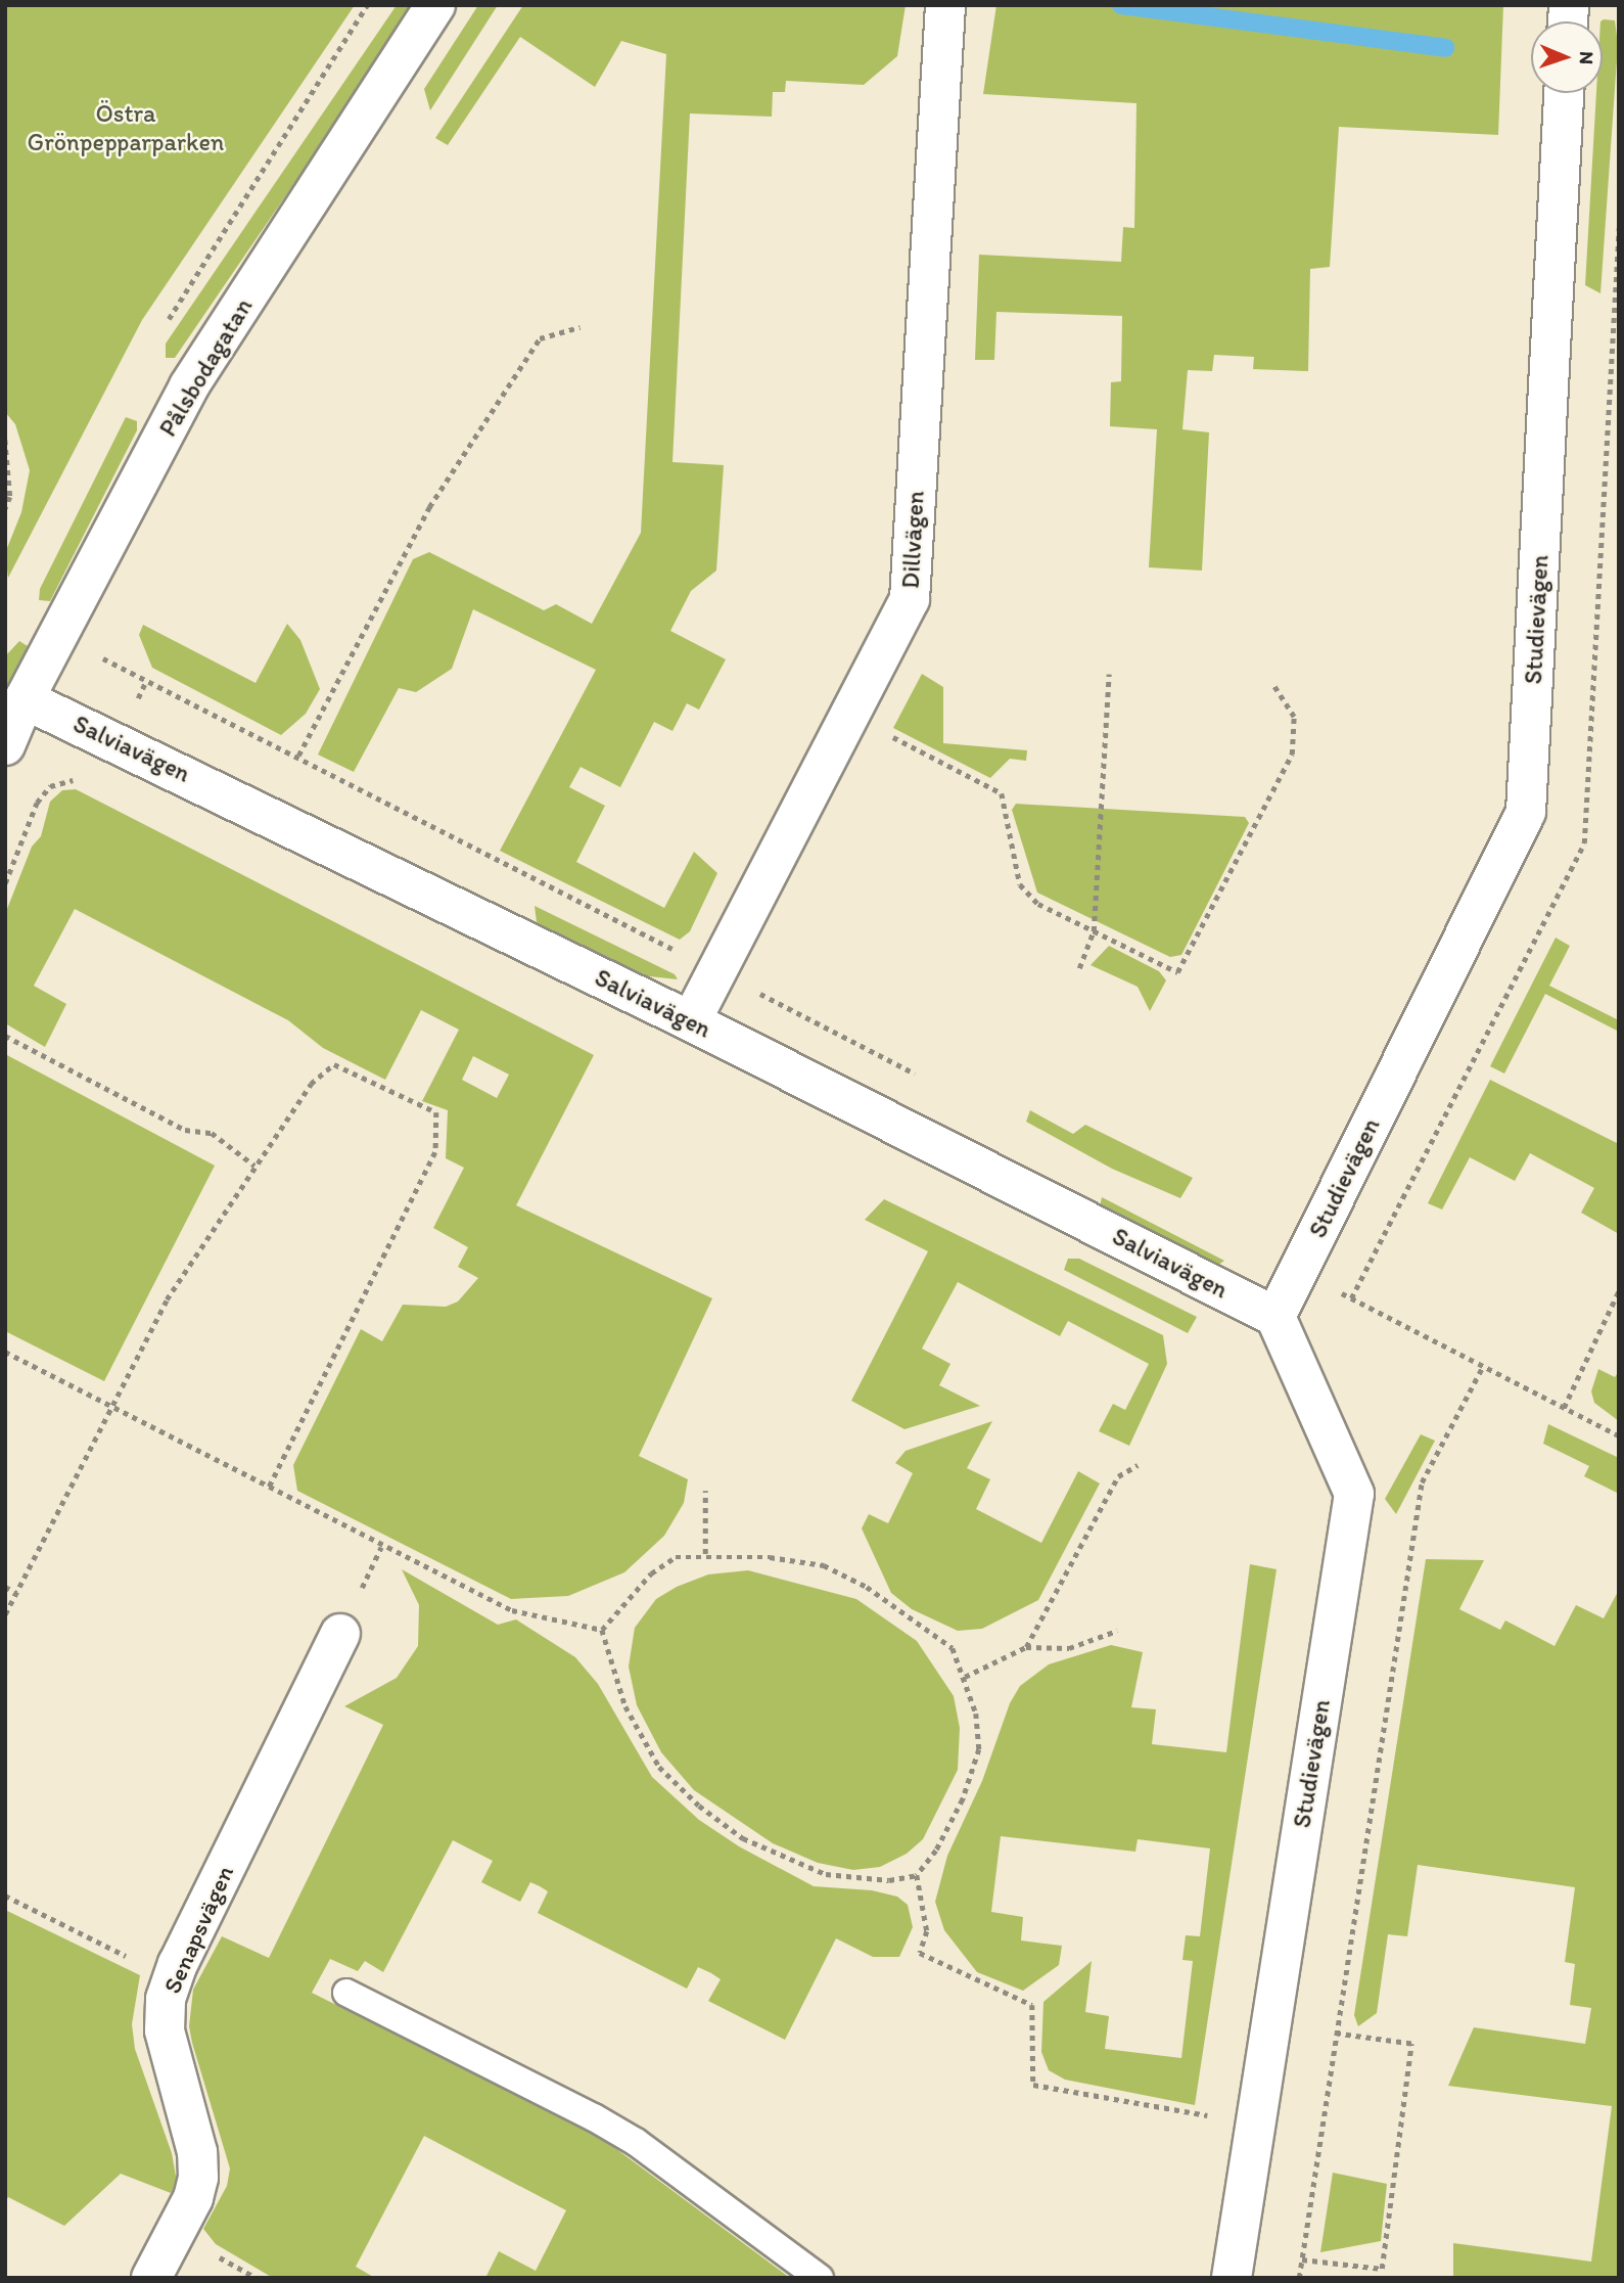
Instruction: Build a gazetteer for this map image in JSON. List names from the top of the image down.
{
  "streets": {
    "street": [
      "Pålsbodagatan",
      "Dillvägen",
      "Studievägen",
      "Salviavägen",
      "Senapsvägen"
    ]
  },
  "crossings": [
    ["Pålsbodagatan", "Salviavägen"],
    ["Dillvägen", "Salviavägen"],
    ["Studievägen", "Salviavägen"]
  ],
  "parks": ["Östra Grönpepparparken"],
  "north": "right"
}
